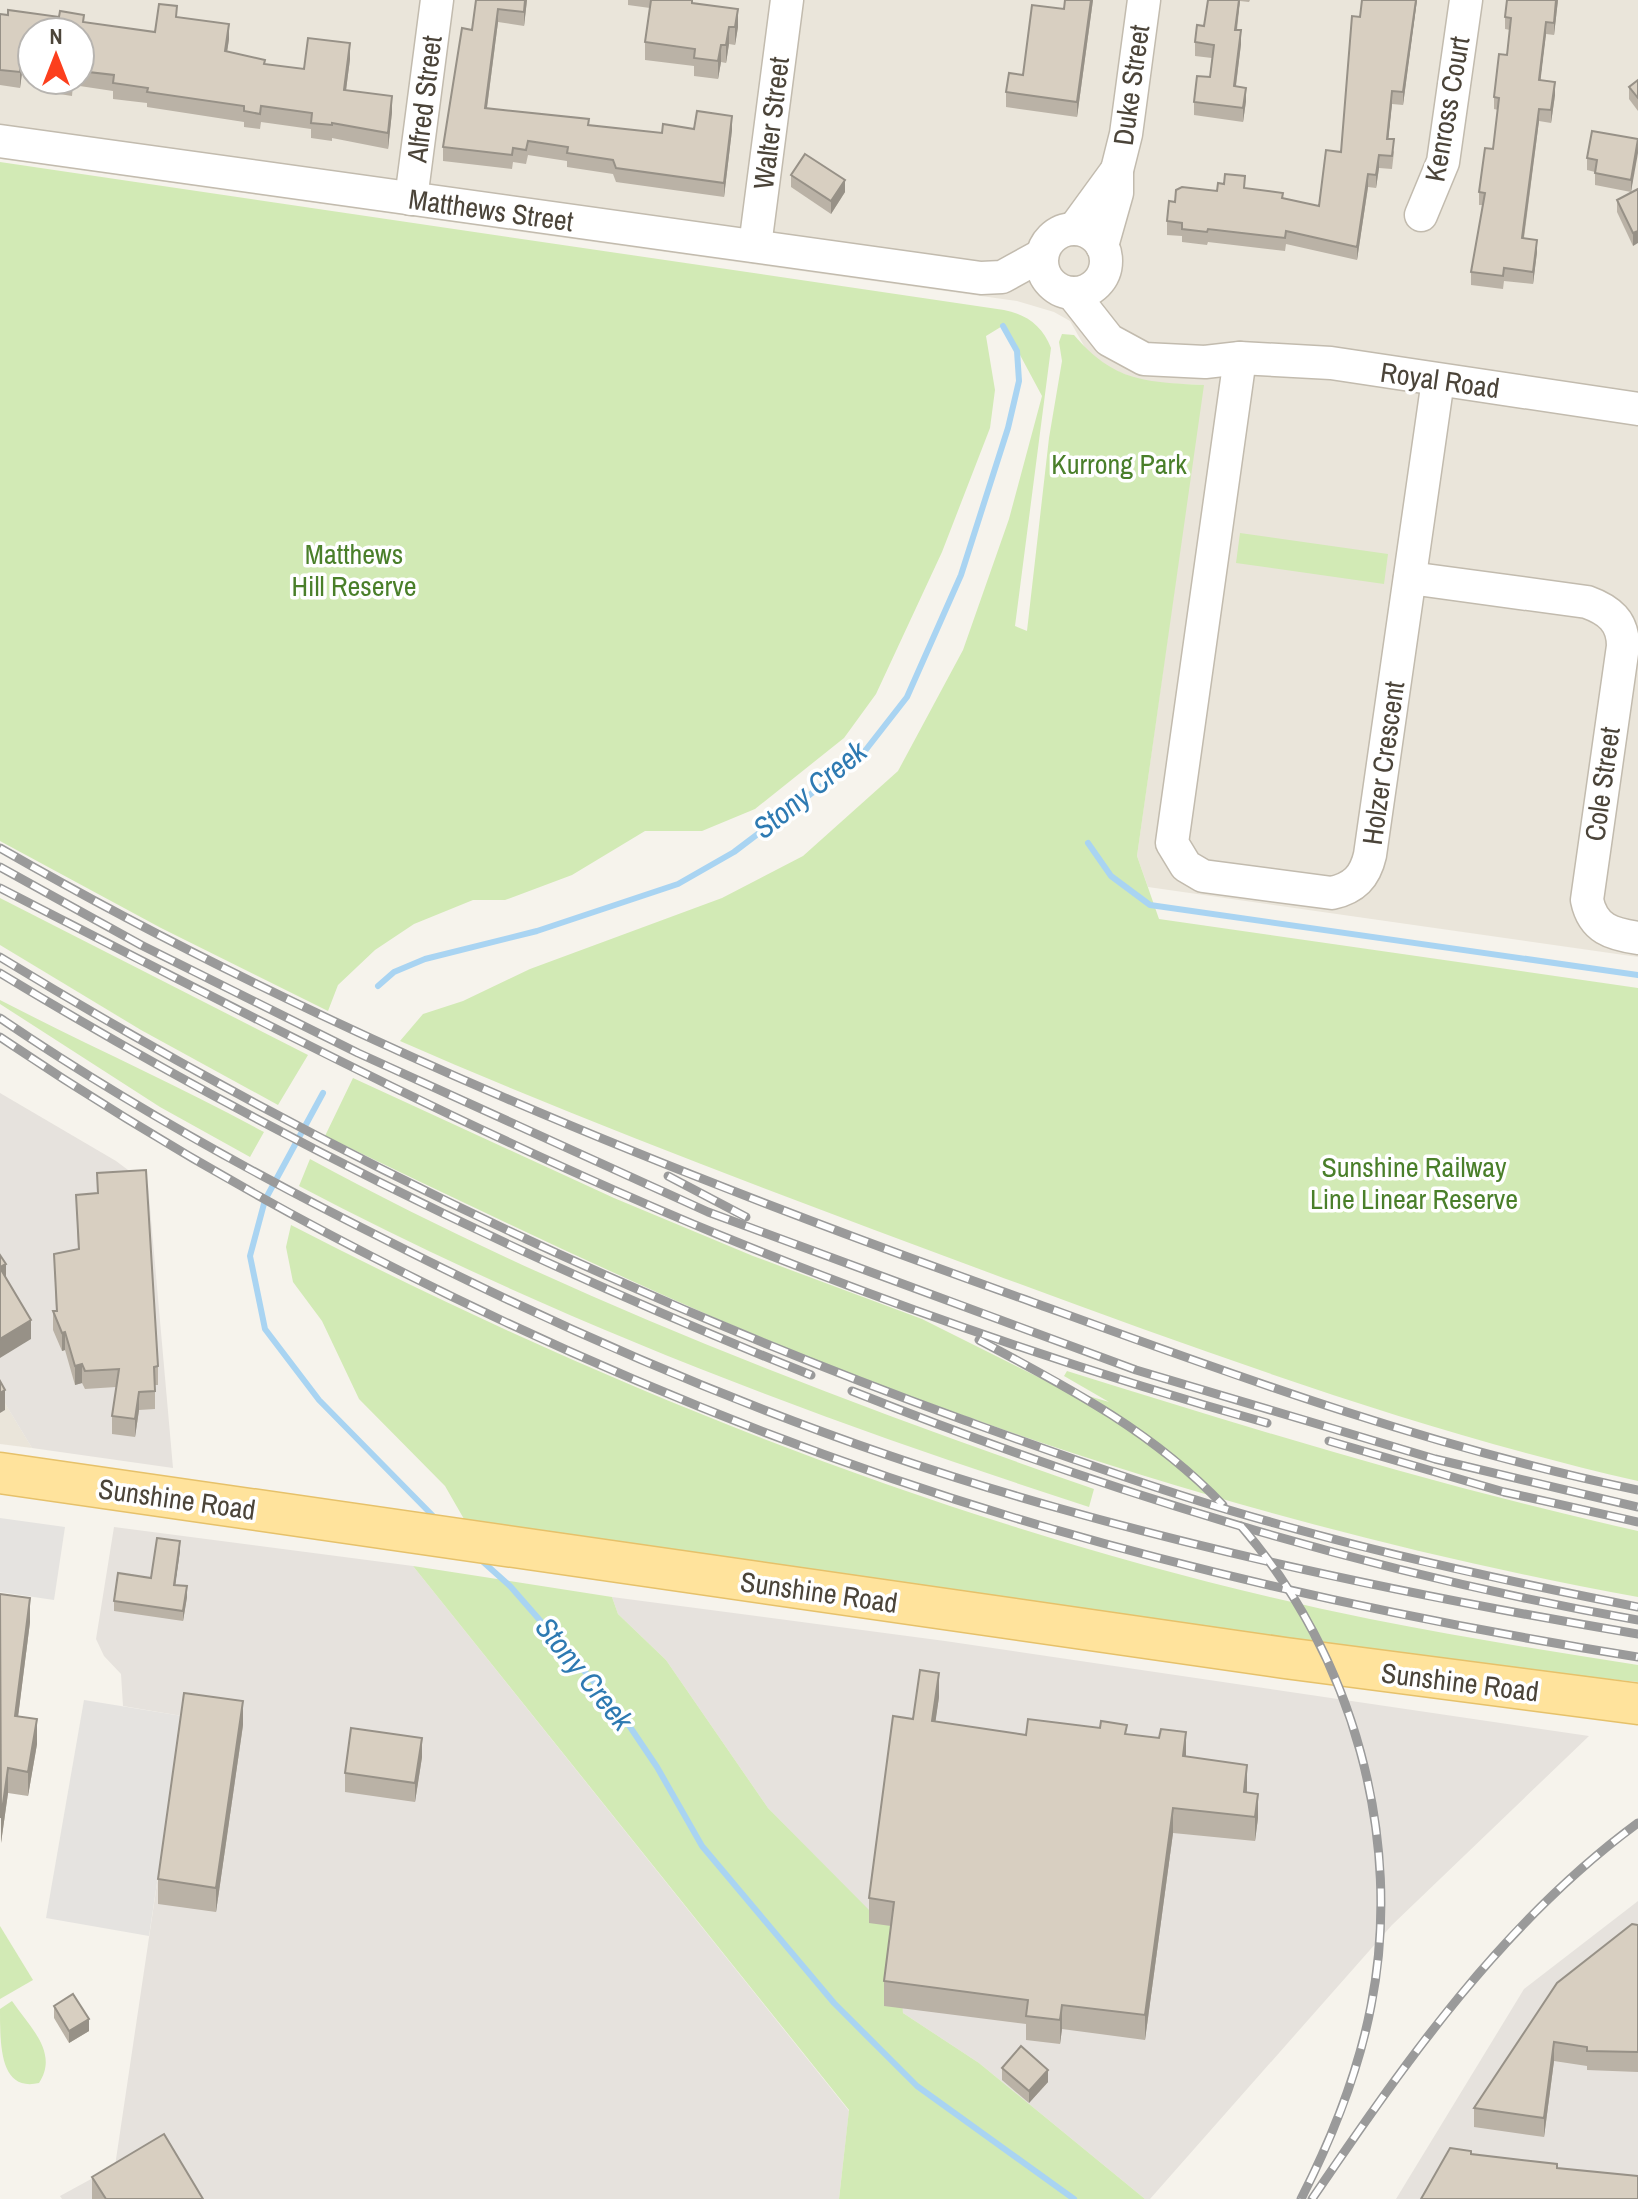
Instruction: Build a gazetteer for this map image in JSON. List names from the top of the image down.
{
  "streets": {
    "main road": ["Sunshine Road"],
    "street": [
      "Duke Street",
      "Alfred Street",
      "Kenross Court",
      "Walter Street",
      "Matthews Street",
      "Royal Road",
      "Holzer Crescent",
      "Cole Street"
    ]
  },
  "crossings": [
    ["Duke Street", "Matthews Street"],
    ["Duke Street", "Royal Road"],
    ["Alfred Street", "Matthews Street"],
    ["Walter Street", "Matthews Street"],
    ["Matthews Street", "Royal Road"],
    ["Royal Road", "Holzer Crescent"],
    ["Holzer Crescent", "Cole Street"]
  ],
  "water": ["Stony Creek"],
  "parks": ["Kurrong Park", "Matthews Hill Reserve", "Sunshine Railway Line Linear Reserve"],
  "north": "top"
}
